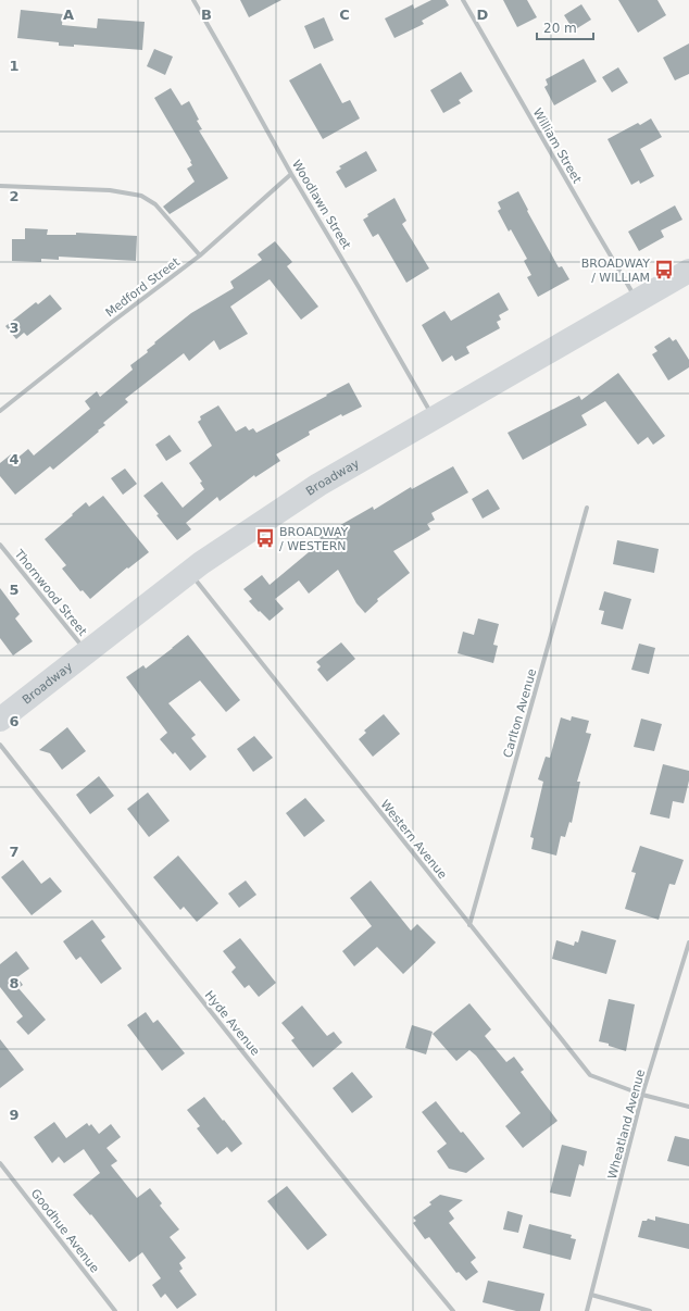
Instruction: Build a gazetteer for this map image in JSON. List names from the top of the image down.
{
  "streets": {
    "main road": ["Broadway"],
    "street": [
      "William Street",
      "Woodlawn Street",
      "Medford Street",
      "Thornwood Street",
      "Carlton Avenue",
      "Western Avenue",
      "Hyde Avenue",
      "Wheatland Avenue",
      "Goodhue Avenue"
    ]
  },
  "crossings": [
    ["William Street", "Broadway"],
    ["Woodlawn Street", "Medford Street"],
    ["Woodlawn Street", "Broadway"],
    ["Broadway", "Thornwood Street"],
    ["Broadway", "Western Avenue"],
    ["Carlton Avenue", "Western Avenue"],
    ["Western Avenue", "Wheatland Avenue"]
  ],
  "places": {
    "bus stop": ["BROADWAY / WILLIAM", "BROADWAY / WESTERN"]
  },
  "scale_bar": "20 m",
  "grid": {
    "columns": [
      "A",
      "B",
      "C",
      "D"
    ],
    "rows": [
      "1",
      "2",
      "3",
      "4",
      "5",
      "6",
      "7",
      "8",
      "9"
    ]
  }
}
